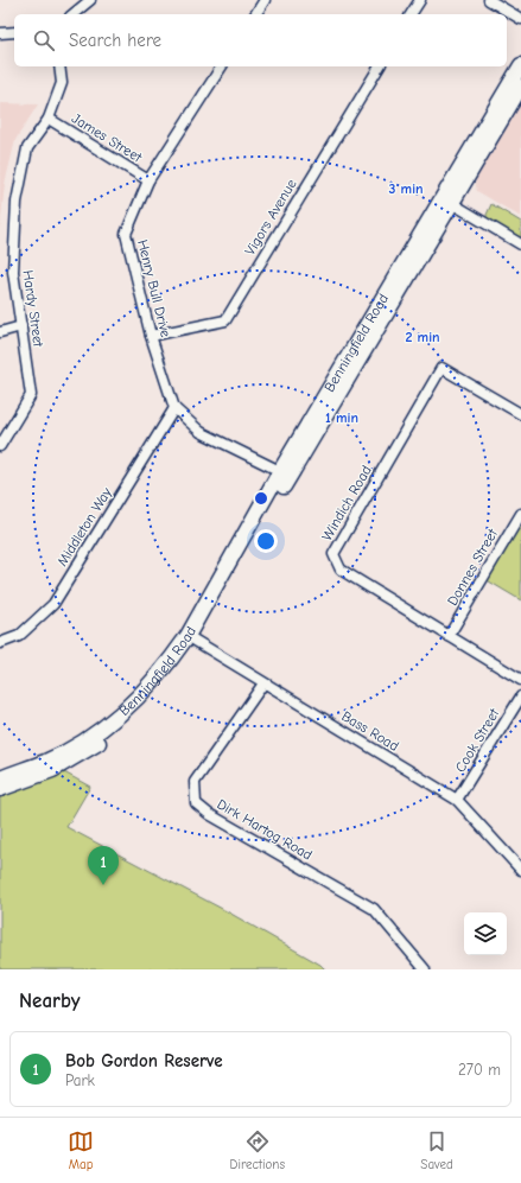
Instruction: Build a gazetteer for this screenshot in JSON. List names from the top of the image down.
{
  "streets": {
    "main road": ["Benningfield Road"],
    "street": [
      "James Street",
      "Vigors Avenue",
      "Henry Bull Drive",
      "Hardy Street",
      "Windich Road",
      "Middleton Way",
      "Donnes Street",
      "Bass Road",
      "Cook Street",
      "Dirk Hartog Road"
    ]
  },
  "crossings": [
    ["James Street", "Henry Bull Drive"],
    ["James Street", "Hardy Street"],
    ["Vigors Avenue", "Henry Bull Drive"],
    ["Henry Bull Drive", "Benningfield Road"],
    ["Henry Bull Drive", "Middleton Way"],
    ["Benningfield Road", "Bass Road"],
    ["Windich Road", "Donnes Street"],
    ["Bass Road", "Cook Street"],
    ["Bass Road", "Dirk Hartog Road"]
  ],
  "page": {
    "search": "Search here",
    "pins": "1",
    "heading": "Nearby",
    "list": [
      {
        "mark": "1",
        "name": "Bob Gordon Reserve",
        "note": "Park",
        "value": "270 m"
      }
    ],
    "nav": ["Map", "Directions", "Saved"]
  },
  "rings": ["3 min", "2 min", "1 min"]
}
